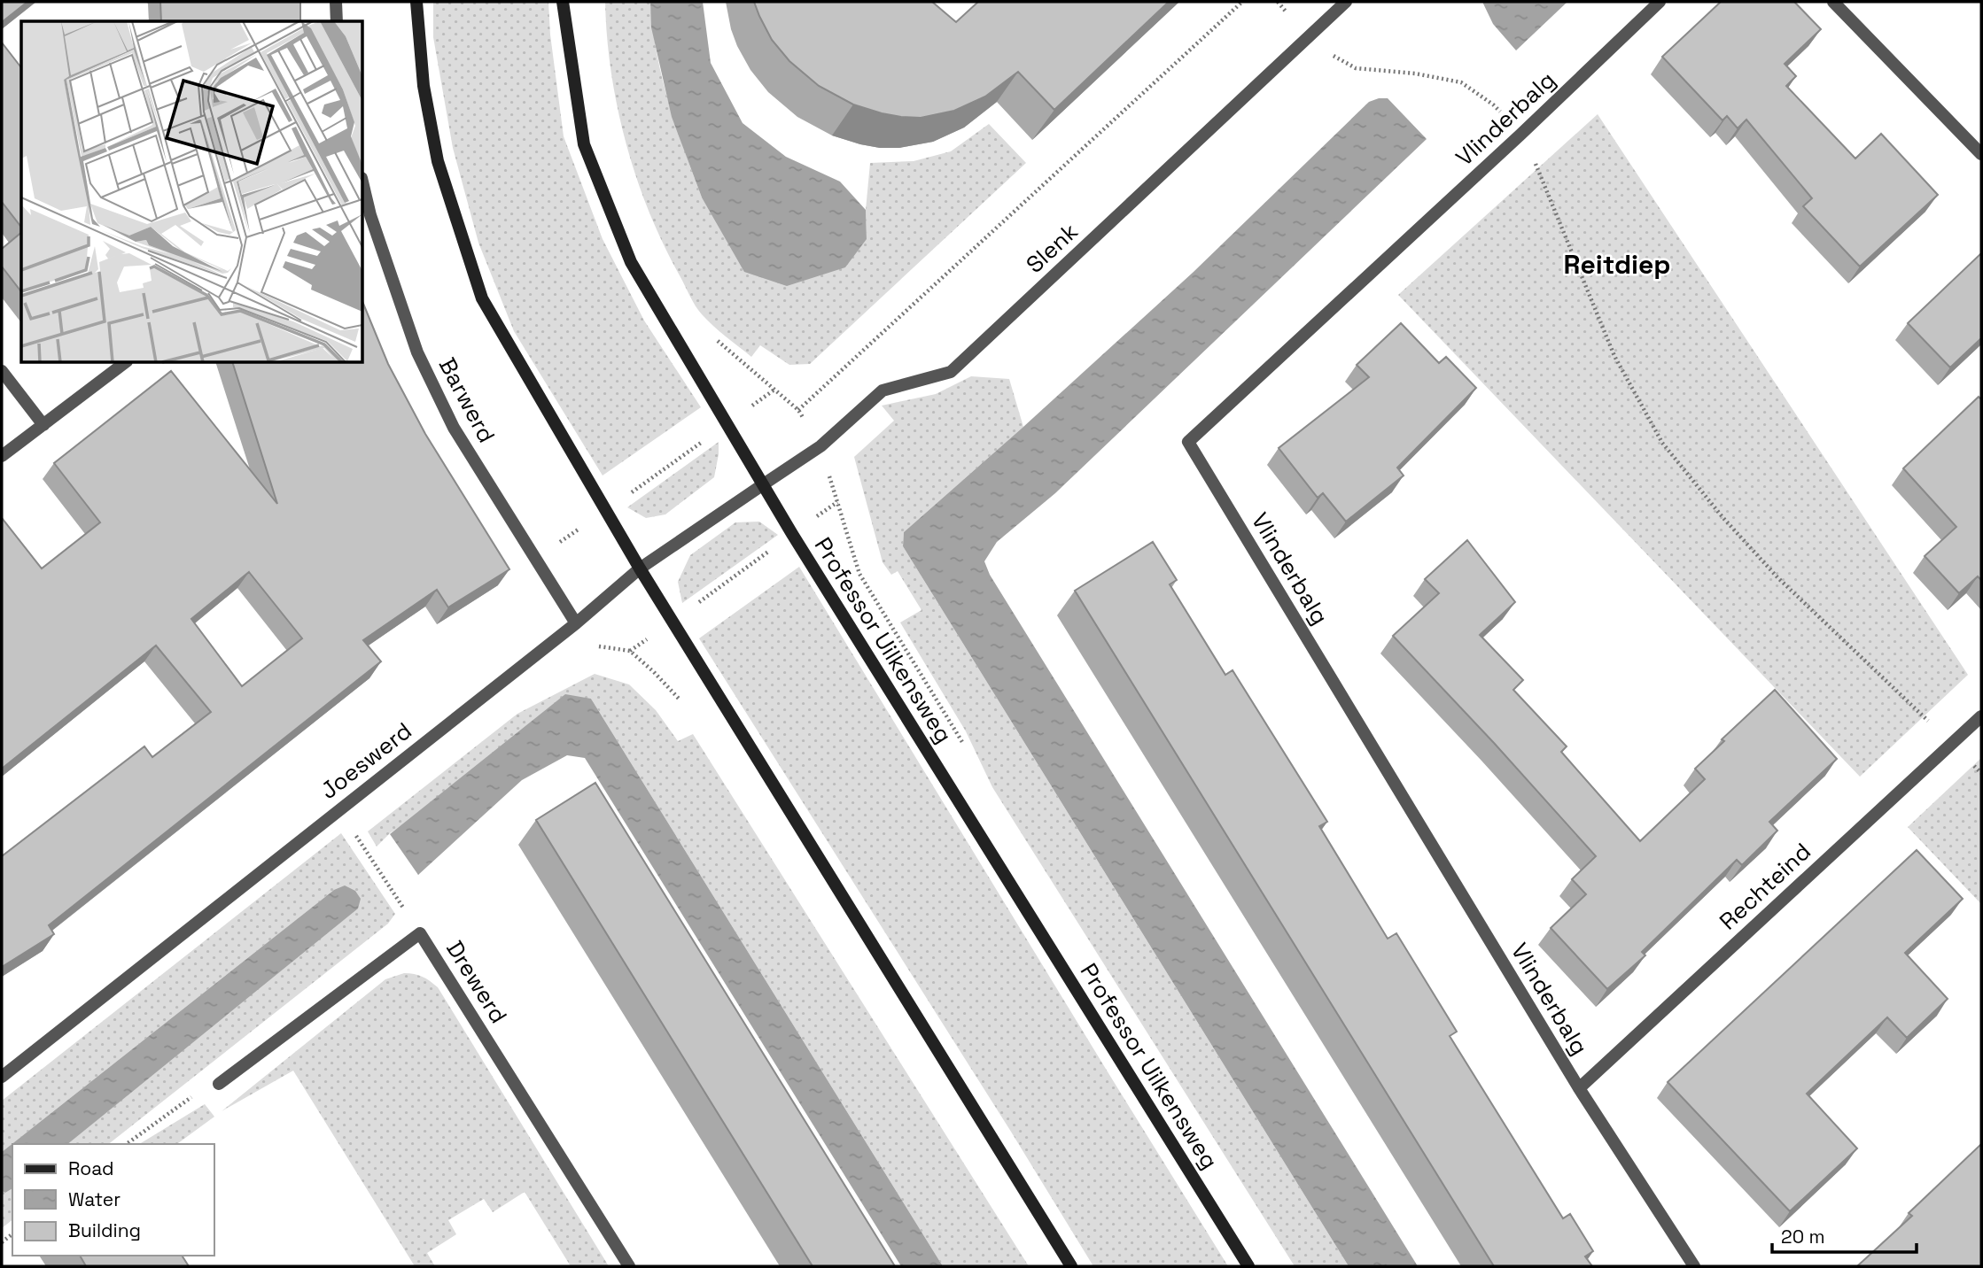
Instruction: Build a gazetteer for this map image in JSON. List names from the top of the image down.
{
  "streets": {
    "street": [
      "Vlinderbalg",
      "Slenk",
      "Barwerd",
      "Professor Uilkensweg",
      "Joeswerd",
      "Rechteind",
      "Drewerd"
    ]
  },
  "crossings": [
    ["Vlinderbalg", "Rechteind"],
    ["Slenk", "Professor Uilkensweg"],
    ["Slenk", "Joeswerd"],
    ["Barwerd", "Joeswerd"],
    ["Professor Uilkensweg", "Joeswerd"]
  ],
  "districts": ["Reitdiep"],
  "legend": ["Road", "Water", "Building"],
  "scale_bar": "20 m"
}
